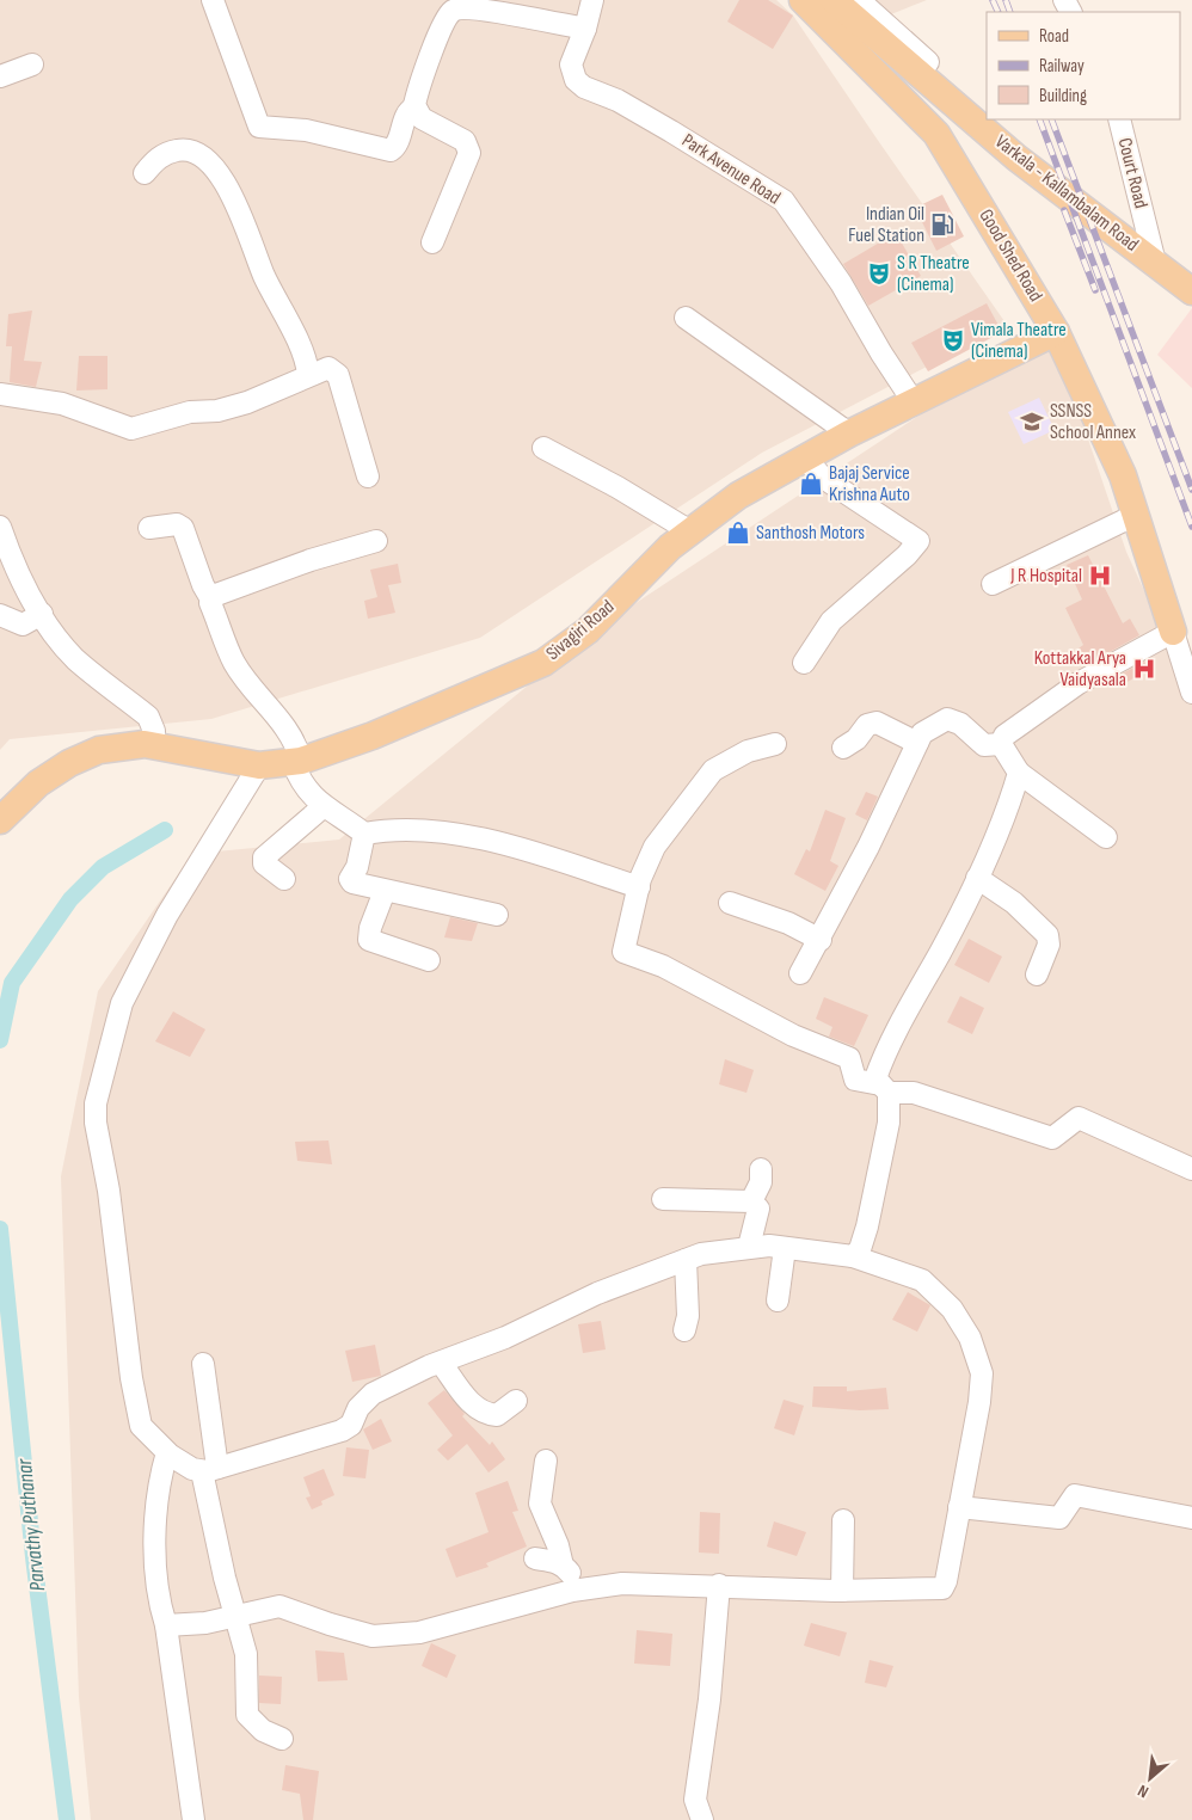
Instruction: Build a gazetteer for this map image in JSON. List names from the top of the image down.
{
  "streets": {
    "main road": ["Varkala - Kallambalam Road", "Good Shed Road", "Sivagiri Road"],
    "street": ["Park Avenue Road", "Court Road"]
  },
  "crossings": [
    ["Park Avenue Road", "Sivagiri Road"],
    ["Court Road", "Varkala - Kallambalam Road"],
    ["Good Shed Road", "Sivagiri Road"]
  ],
  "water": ["Parvathy Puthanar"],
  "places": {
    "fuel station": ["Indian Oil Fuel Station"],
    "theatre": ["S R Theatre (Cinema)", "Vimala Theatre (Cinema)"],
    "school or university": ["SSNSS School Annex"],
    "shop": ["Bajaj Service Krishna Auto", "Santhosh Motors"],
    "hospital": ["J R Hospital", "Kottakkal Arya Vaidyasala"]
  },
  "legend": ["Road", "Railway", "Building"],
  "north": "bottom left"
}
